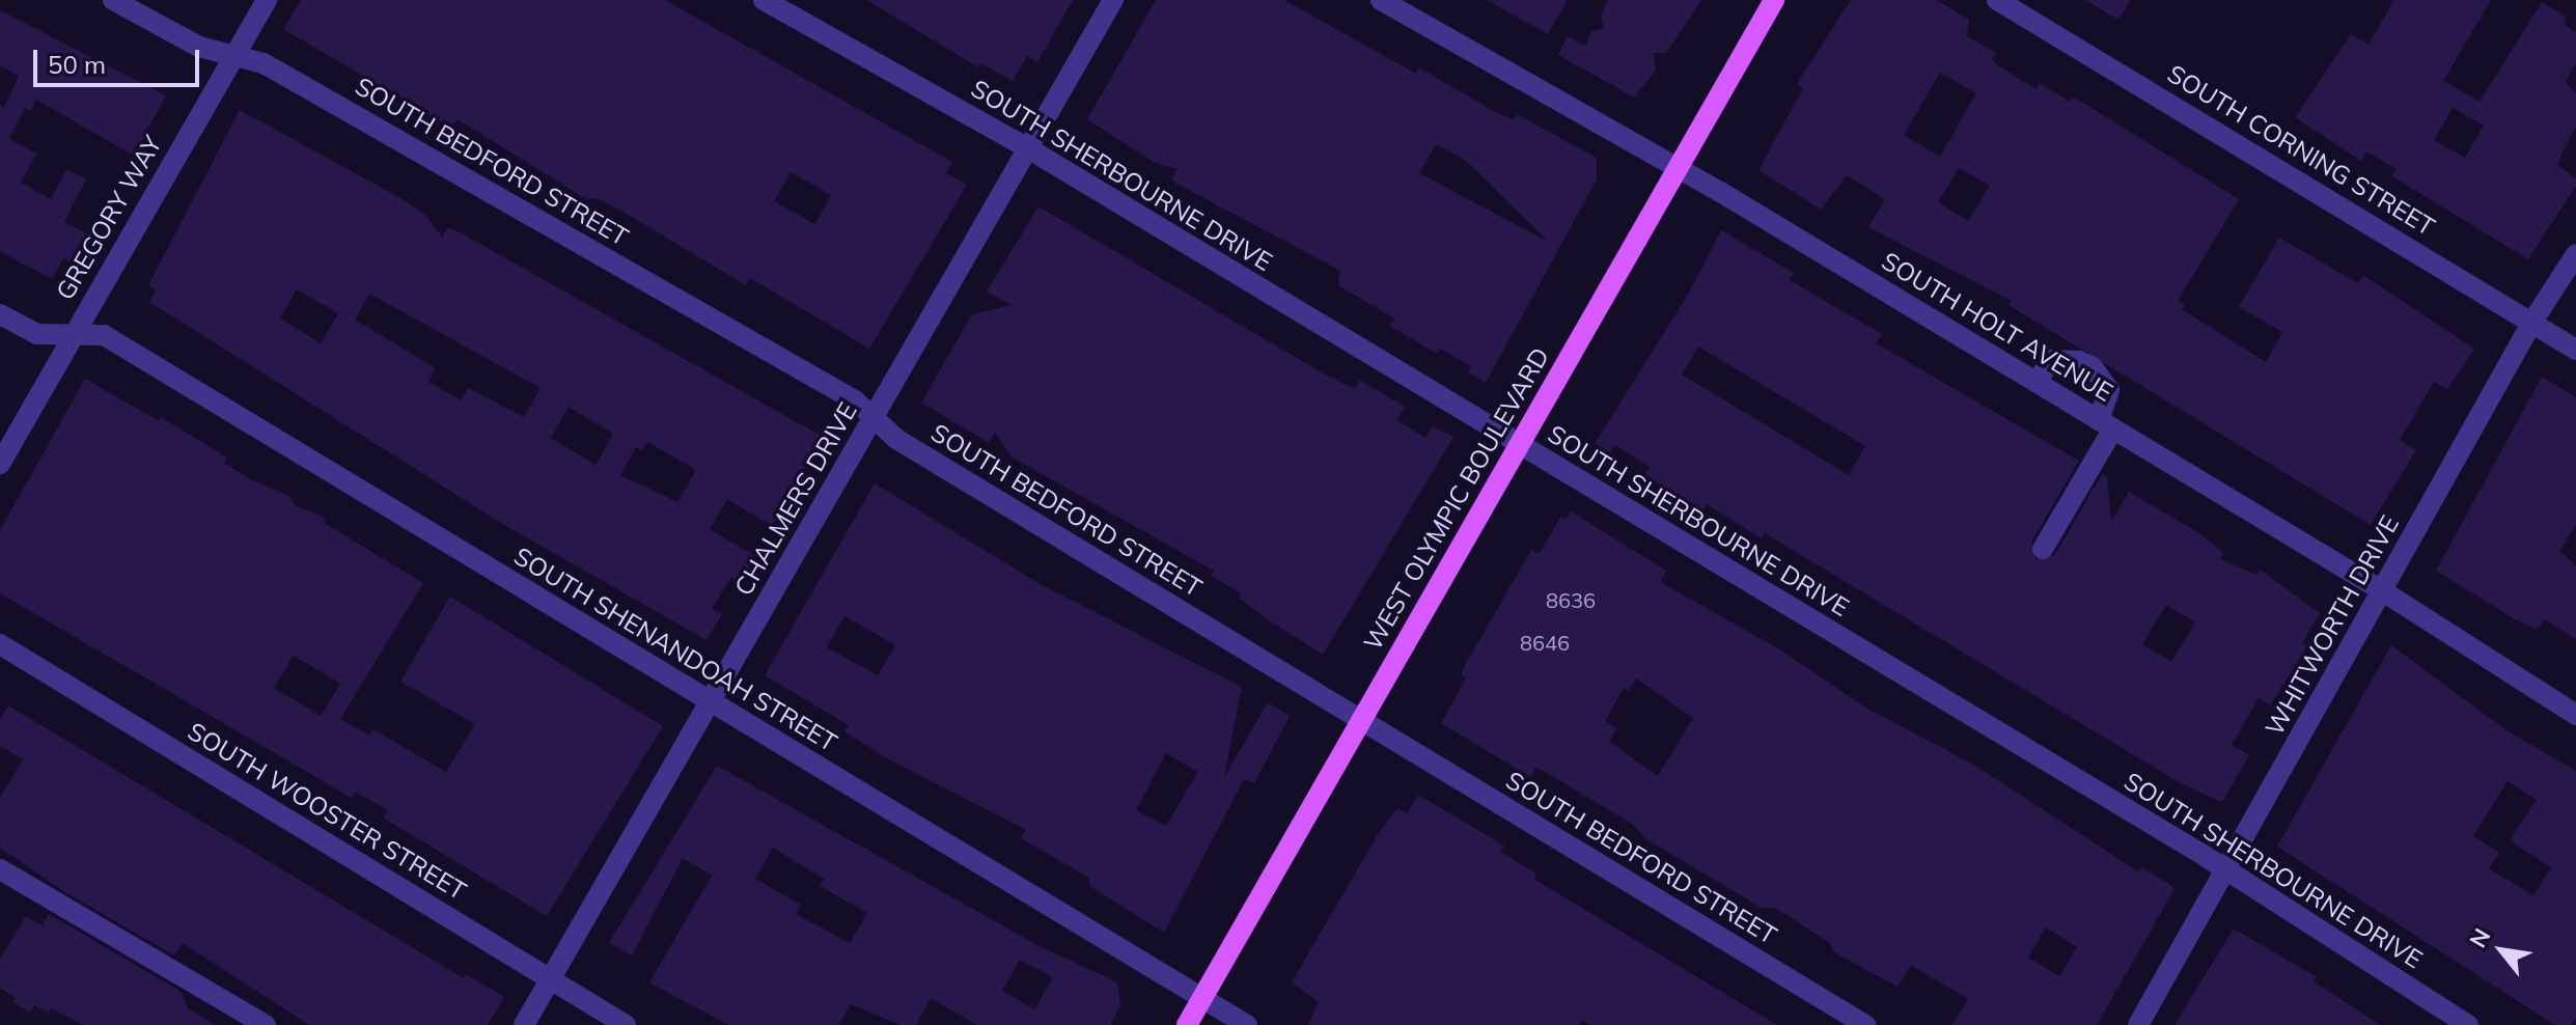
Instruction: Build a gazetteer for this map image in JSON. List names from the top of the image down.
{
  "streets": {
    "main road": ["WEST OLYMPIC BOULEVARD"],
    "street": [
      "SOUTH CORNING STREET",
      "SOUTH BEDFORD STREET",
      "SOUTH SHERBOURNE DRIVE",
      "GREGORY WAY",
      "SOUTH HOLT AVENUE",
      "CHALMERS DRIVE",
      "WHITWORTH DRIVE",
      "SOUTH SHENANDOAH STREET",
      "SOUTH WOOSTER STREET"
    ]
  },
  "crossings": [
    ["SOUTH CORNING STREET", "WHITWORTH DRIVE"],
    ["SOUTH BEDFORD STREET", "GREGORY WAY"],
    ["SOUTH BEDFORD STREET", "CHALMERS DRIVE"],
    ["SOUTH BEDFORD STREET", "WEST OLYMPIC BOULEVARD"],
    ["SOUTH SHERBOURNE DRIVE", "CHALMERS DRIVE"],
    ["SOUTH SHERBOURNE DRIVE", "WEST OLYMPIC BOULEVARD"],
    ["SOUTH SHERBOURNE DRIVE", "WHITWORTH DRIVE"],
    ["GREGORY WAY", "SOUTH SHENANDOAH STREET"],
    ["SOUTH HOLT AVENUE", "WEST OLYMPIC BOULEVARD"],
    ["SOUTH HOLT AVENUE", "WHITWORTH DRIVE"],
    ["CHALMERS DRIVE", "SOUTH SHENANDOAH STREET"],
    ["CHALMERS DRIVE", "SOUTH WOOSTER STREET"],
    ["WEST OLYMPIC BOULEVARD", "SOUTH SHENANDOAH STREET"]
  ],
  "house_numbers": ["8636", "8646"],
  "scale_bar": "50 m",
  "north": "top left"
}
